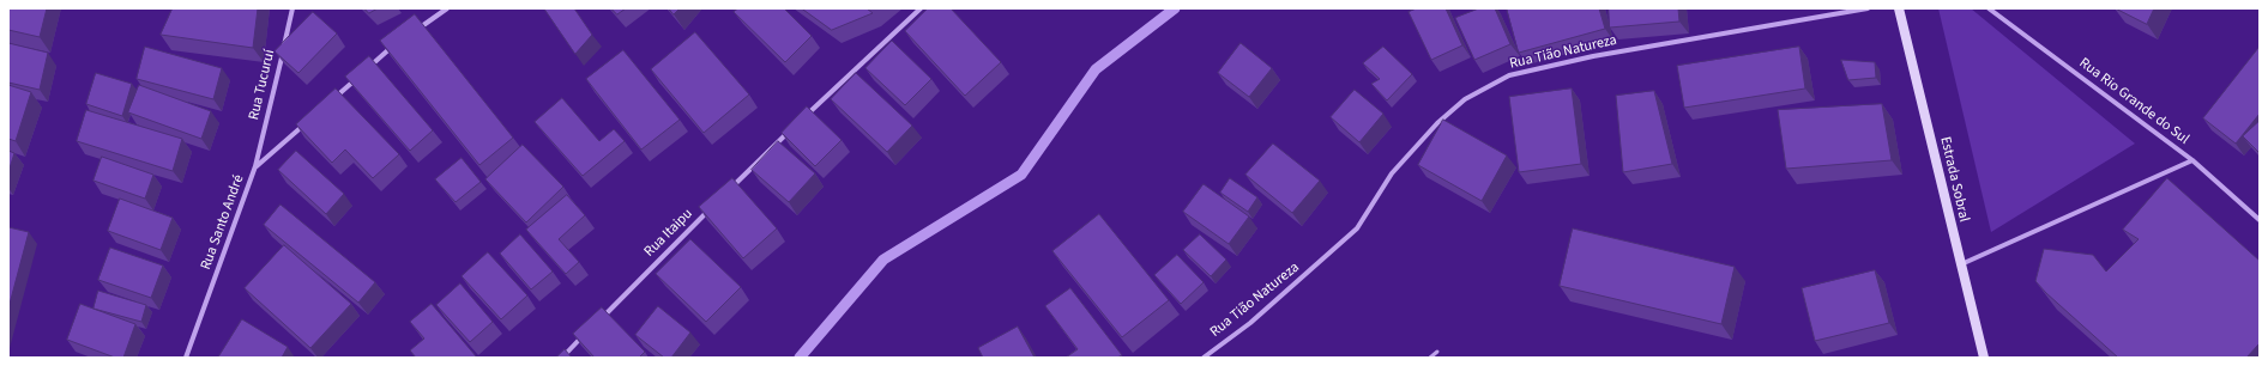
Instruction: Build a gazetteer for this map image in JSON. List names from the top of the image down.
{
  "streets": {
    "street": [
      "Rua Tião Natureza",
      "Rua Tucuruí",
      "Rua Rio Grande do Sul",
      "Estrada Sobral",
      "Rua Santo André",
      "Rua Itaipu"
    ]
  },
  "crossings": [
    ["Rua Tucuruí", "Rua Santo André"]
  ]
}
